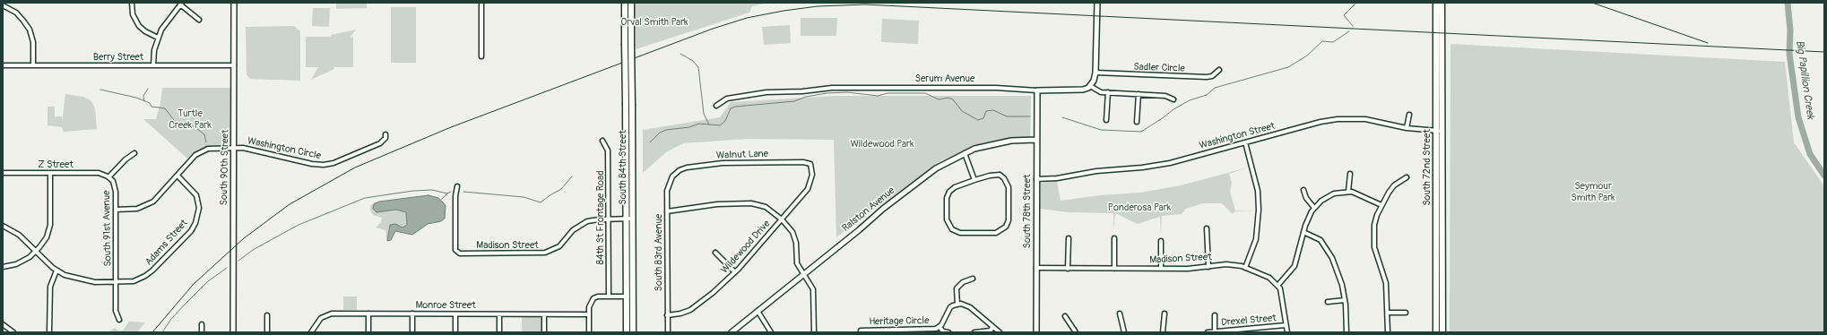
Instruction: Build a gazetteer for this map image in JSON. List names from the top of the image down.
{
  "streets": {
    "main road": ["South 84th Street", "South 72nd Street"],
    "street": [
      "Berry Street",
      "Sadler Circle",
      "Serum Avenue",
      "Washington Street",
      "Washington Circle",
      "Walnut Lane",
      "Z Street",
      "South 90th Street",
      "Ralston Avenue",
      "South 78th Street",
      "84th St Frontage Road",
      "South 91st Avenue",
      "Adams Street",
      "Madison Street",
      "Wildewood Drive",
      "South 83rd Avenue",
      "Monroe Street",
      "Drexel Street",
      "Heritage Circle"
    ]
  },
  "crossings": [
    ["Berry Street", "South 90th Street"],
    ["Serum Avenue", "South 78th Street"],
    ["Washington Street", "South 72nd Street"],
    ["Washington Street", "South 78th Street"],
    ["Washington Circle", "South 90th Street"],
    ["Walnut Lane", "Wildewood Drive"],
    ["Walnut Lane", "South 83rd Avenue"],
    ["Z Street", "South 91st Avenue"],
    ["South 84th Street", "Madison Street"],
    ["Ralston Avenue", "South 78th Street"],
    ["South 78th Street", "Madison Street"],
    ["84th St Frontage Road", "Madison Street"],
    ["South 91st Avenue", "Adams Street"],
    ["Wildewood Drive", "South 83rd Avenue"]
  ],
  "water": ["Big Papillion Creek"],
  "parks": [
    "Orval Smith Park",
    "Turtle Creek Park",
    "Wildewood Park",
    "Seymour Smith Park",
    "Ponderosa Park"
  ]
}
